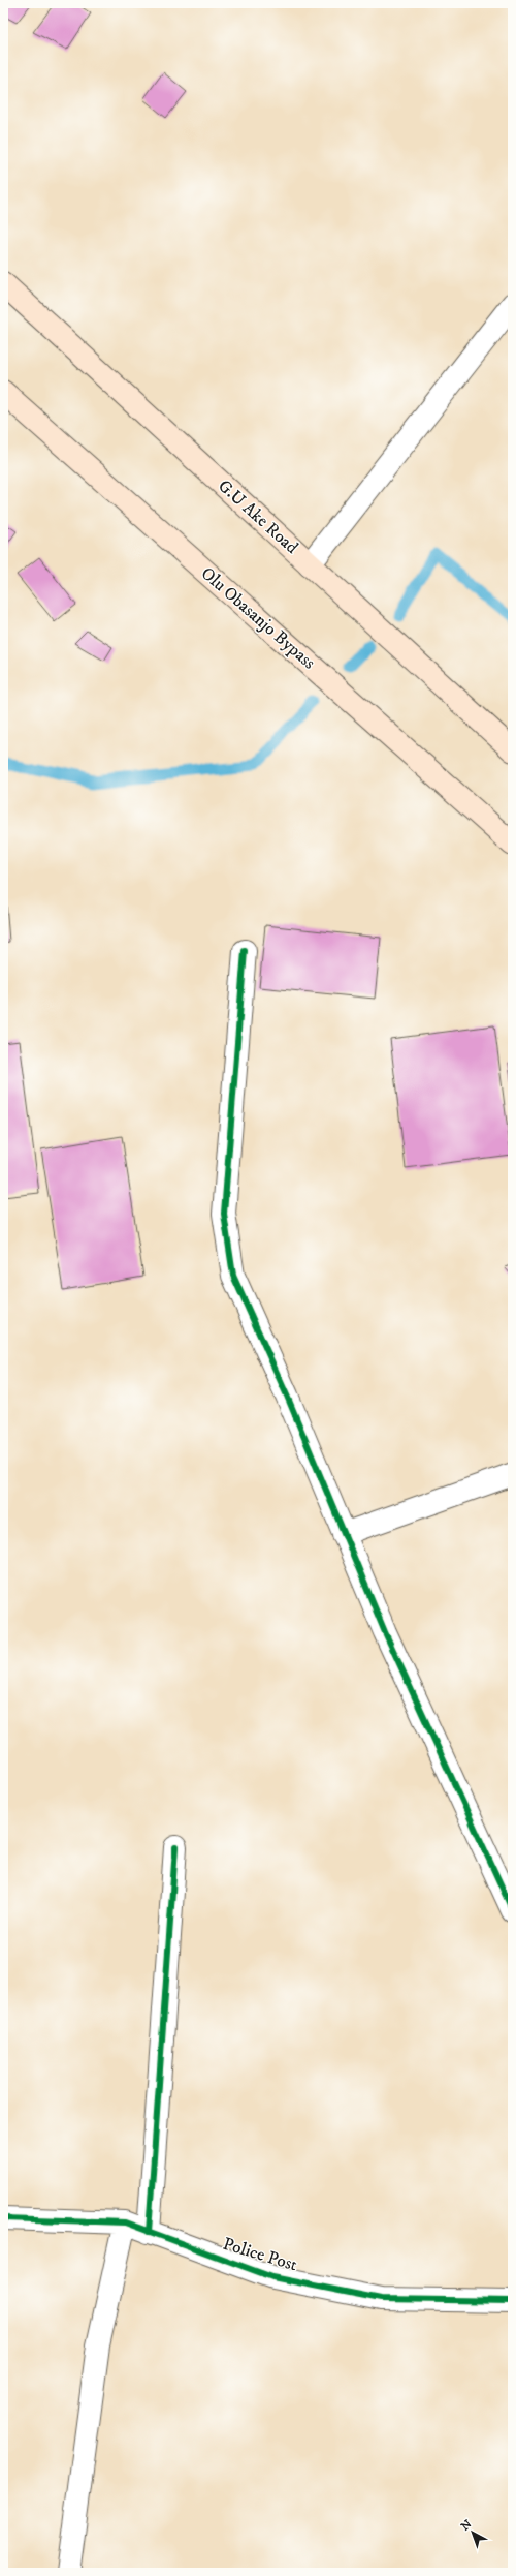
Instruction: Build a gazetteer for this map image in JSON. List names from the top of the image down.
{
  "streets": {
    "main road": ["G.U Ake Road", "Olu Obasanjo Bypass"],
    "street": ["Police Post"]
  },
  "north": "top left"
}
